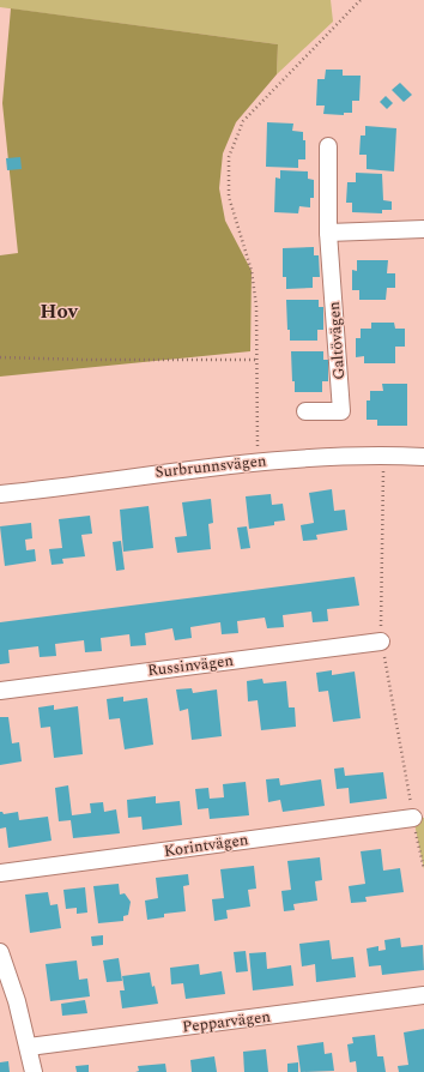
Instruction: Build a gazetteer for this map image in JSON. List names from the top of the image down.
{
  "streets": {
    "street": [
      "Galtövägen",
      "Surbrunnsvägen",
      "Russinvägen",
      "Korintvägen",
      "Pepparvägen"
    ]
  },
  "districts": ["Hov"]
}
